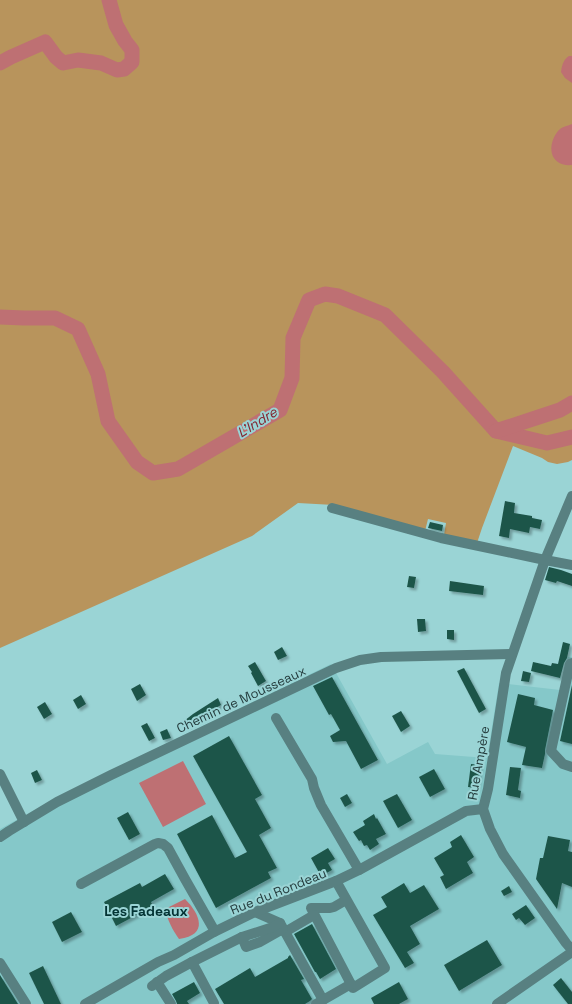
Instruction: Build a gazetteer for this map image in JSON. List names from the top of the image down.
{
  "streets": {
    "street": ["Chemin de Mousseaux", "Rue Ampère", "Rue du Rondeau"]
  },
  "crossings": [
    ["Chemin de Mousseaux", "Rue Ampère"],
    ["Rue Ampère", "Rue du Rondeau"]
  ],
  "districts": ["Les Fadeaux"],
  "water": ["L'Indre"]
}
